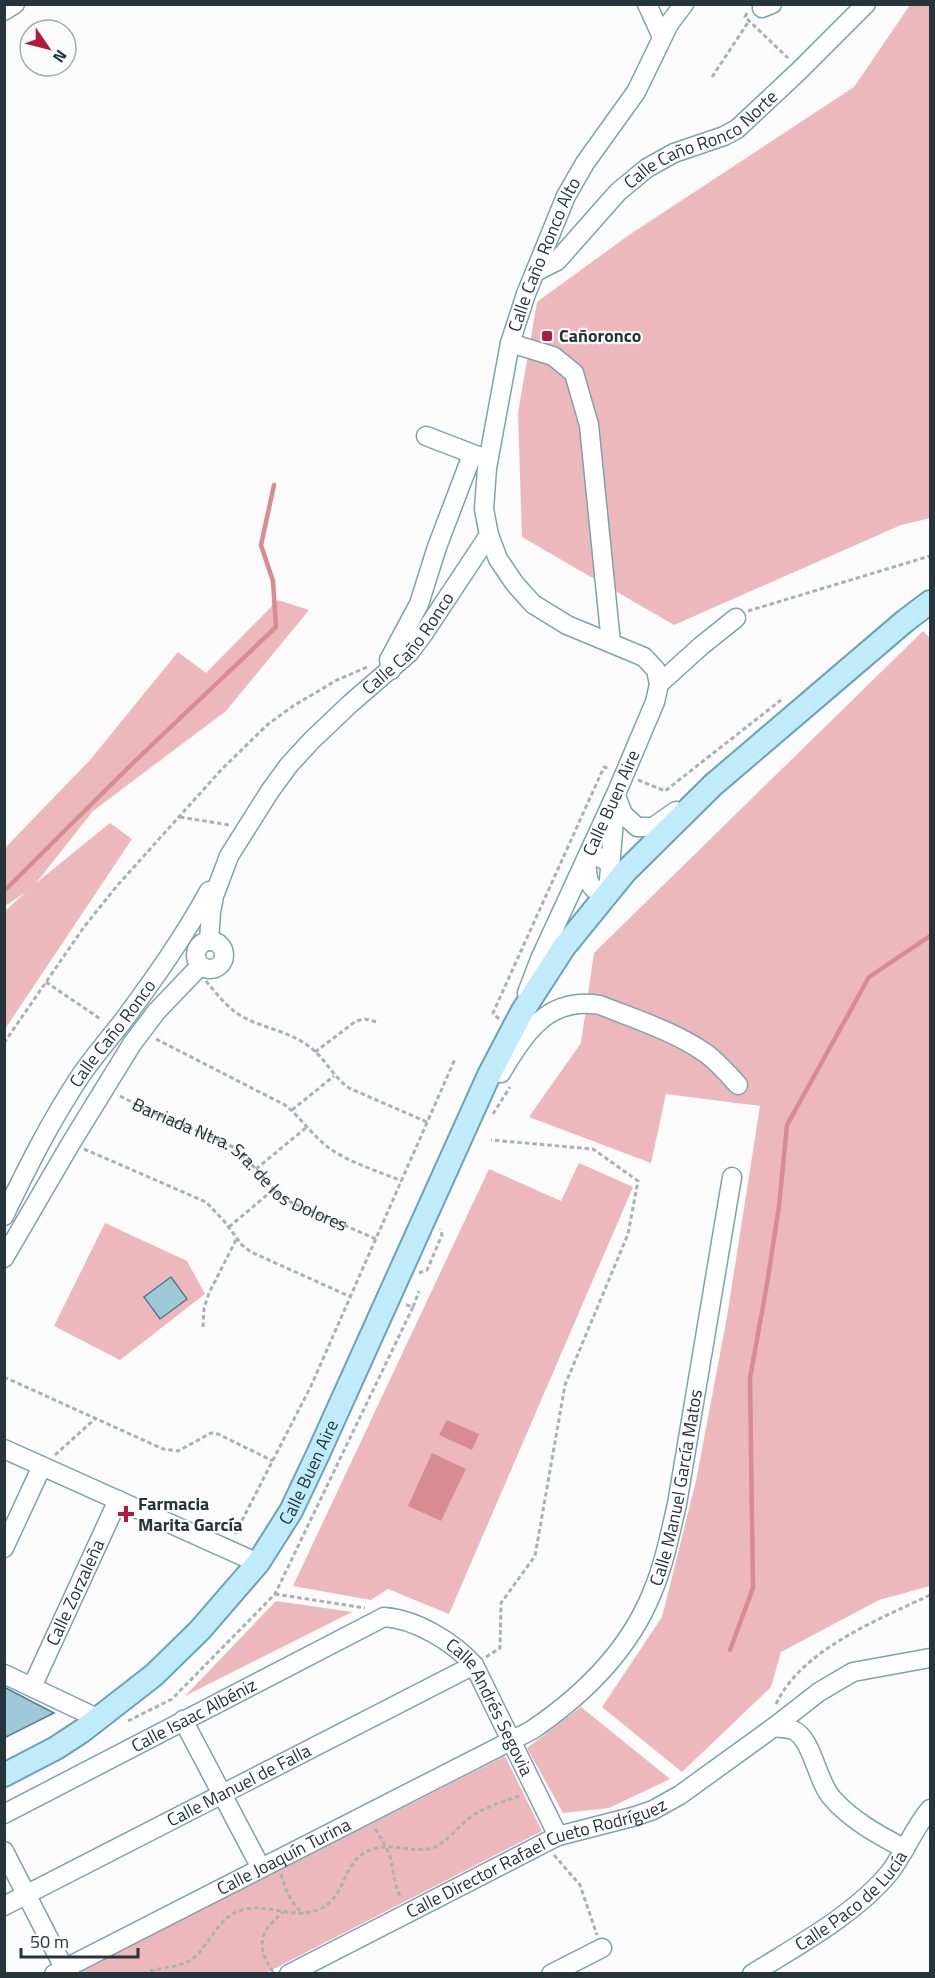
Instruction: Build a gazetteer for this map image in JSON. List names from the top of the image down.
{
  "streets": {
    "main road": ["Calle Buen Aire"],
    "street": [
      "Calle Caño Ronco Norte",
      "Calle Caño Ronco Alto",
      "Calle Caño Ronco",
      "Calle Manuel García Matos",
      "Calle Zorzaleña",
      "Calle Andrés Segovia",
      "Calle Isaac Albéniz",
      "Calle Manuel de Falla",
      "Calle Joaquín Turina",
      "Calle Director Rafael Cueto Rodríguez",
      "Calle Paco de Lucía"
    ],
    "path": ["Barriada Ntra. Sra. de los Dolores"]
  },
  "crossings": [
    ["Calle Caño Ronco Norte", "Calle Caño Ronco Alto"],
    ["Calle Caño Ronco Alto", "Calle Caño Ronco"],
    ["Calle Caño Ronco Alto", "Calle Buen Aire"],
    ["Calle Manuel García Matos", "Calle Andrés Segovia"],
    ["Calle Manuel García Matos", "Calle Joaquín Turina"],
    ["Calle Andrés Segovia", "Calle Isaac Albéniz"],
    ["Calle Andrés Segovia", "Calle Manuel de Falla"],
    ["Calle Andrés Segovia", "Calle Joaquín Turina"],
    ["Calle Andrés Segovia", "Calle Director Rafael Cueto Rodríguez"]
  ],
  "places": {
    "transit": ["Cañoronco"],
    "health": ["Farmacia Marita García"]
  },
  "scale_bar": "50 m",
  "north": "bottom right"
}
